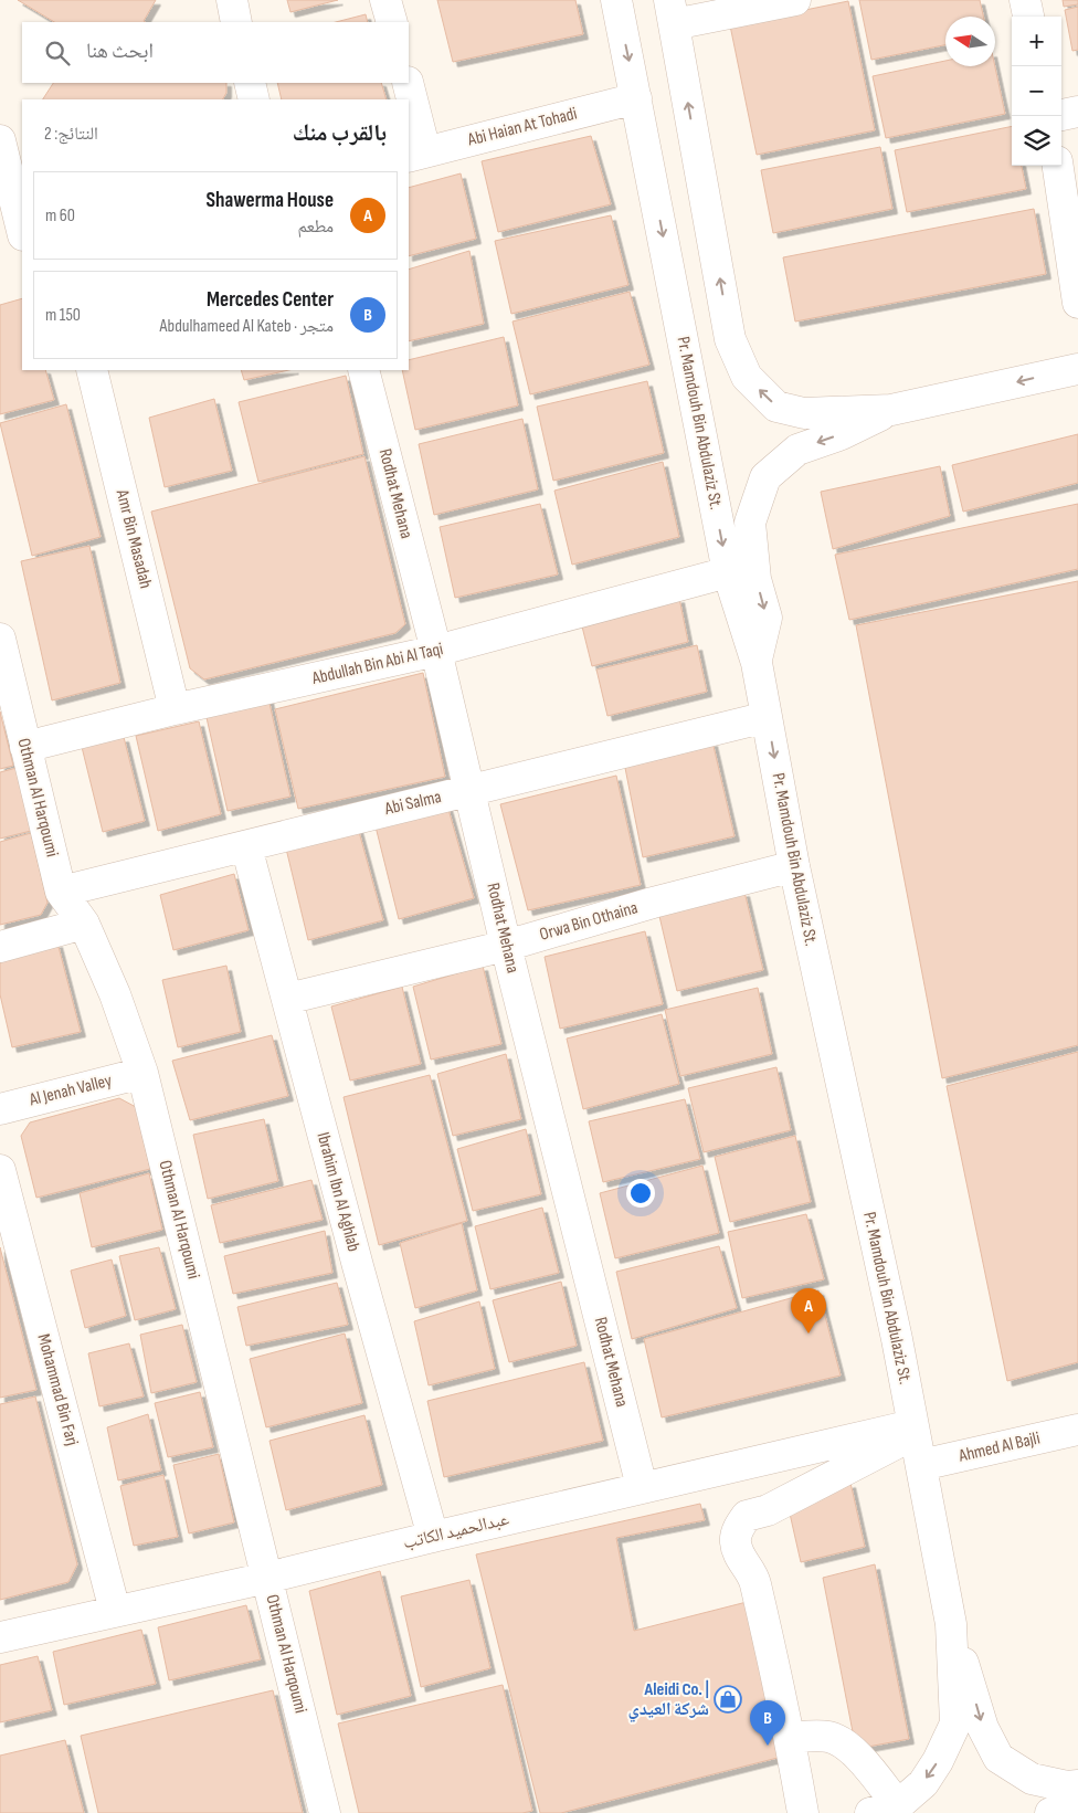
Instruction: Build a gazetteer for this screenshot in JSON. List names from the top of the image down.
{
  "streets": {
    "street": [
      "Abi Haian At Tohadi",
      "Pr. Mamdouh Bin Abdulaziz St.",
      "Rodhat Mehana",
      "Amr Bin Masadah",
      "Abdullah Bin Abi Al Taqi",
      "Othman Al Harqoumi",
      "Abi Salma",
      "Orwa Bin Othaina",
      "Al Jenah Valley",
      "Ibrahim Ibn Al Aghlab",
      "Mohammad Bin Farj",
      "Ahmed Al Bajli",
      "عبدالحميد الكاتب"
    ]
  },
  "crossings": [
    ["Abi Haian At Tohadi", "Pr. Mamdouh Bin Abdulaziz St."],
    ["Pr. Mamdouh Bin Abdulaziz St.", "Abdullah Bin Abi Al Taqi"],
    ["Pr. Mamdouh Bin Abdulaziz St.", "Abi Salma"],
    ["Pr. Mamdouh Bin Abdulaziz St.", "Orwa Bin Othaina"],
    ["Pr. Mamdouh Bin Abdulaziz St.", "Ahmed Al Bajli"],
    ["Pr. Mamdouh Bin Abdulaziz St.", "عبدالحميد الكاتب"],
    ["Rodhat Mehana", "Abdullah Bin Abi Al Taqi"],
    ["Rodhat Mehana", "Abi Salma"],
    ["Rodhat Mehana", "Orwa Bin Othaina"],
    ["Rodhat Mehana", "عبدالحميد الكاتب"],
    ["Amr Bin Masadah", "Abdullah Bin Abi Al Taqi"],
    ["Abdullah Bin Abi Al Taqi", "Othman Al Harqoumi"],
    ["Othman Al Harqoumi", "Abi Salma"],
    ["Othman Al Harqoumi", "Al Jenah Valley"],
    ["Othman Al Harqoumi", "عبدالحميد الكاتب"],
    ["Abi Salma", "Ibrahim Ibn Al Aghlab"],
    ["Orwa Bin Othaina", "Ibrahim Ibn Al Aghlab"],
    ["Ibrahim Ibn Al Aghlab", "عبدالحميد الكاتب"],
    ["Mohammad Bin Farj", "عبدالحميد الكاتب"]
  ],
  "one_way": ["Pr. Mamdouh Bin Abdulaziz St."],
  "places": {
    "shop": ["Aleidi Co. | شركة العيدي"]
  },
  "north": "left",
  "page": {
    "map_buttons": ["+", "−"],
    "search": "ابحث هنا",
    "heading": ["بالقرب منك", "النتائج: 2"],
    "list": [
      {
        "mark": "A",
        "name": "Shawerma House",
        "note": "مطعم",
        "value": "60 m"
      },
      {
        "mark": "B",
        "name": "Mercedes Center",
        "note": "متجر · Abdulhameed Al Kateb",
        "value": "150 m"
      }
    ],
    "pins": ["A", "B"]
  }
}
